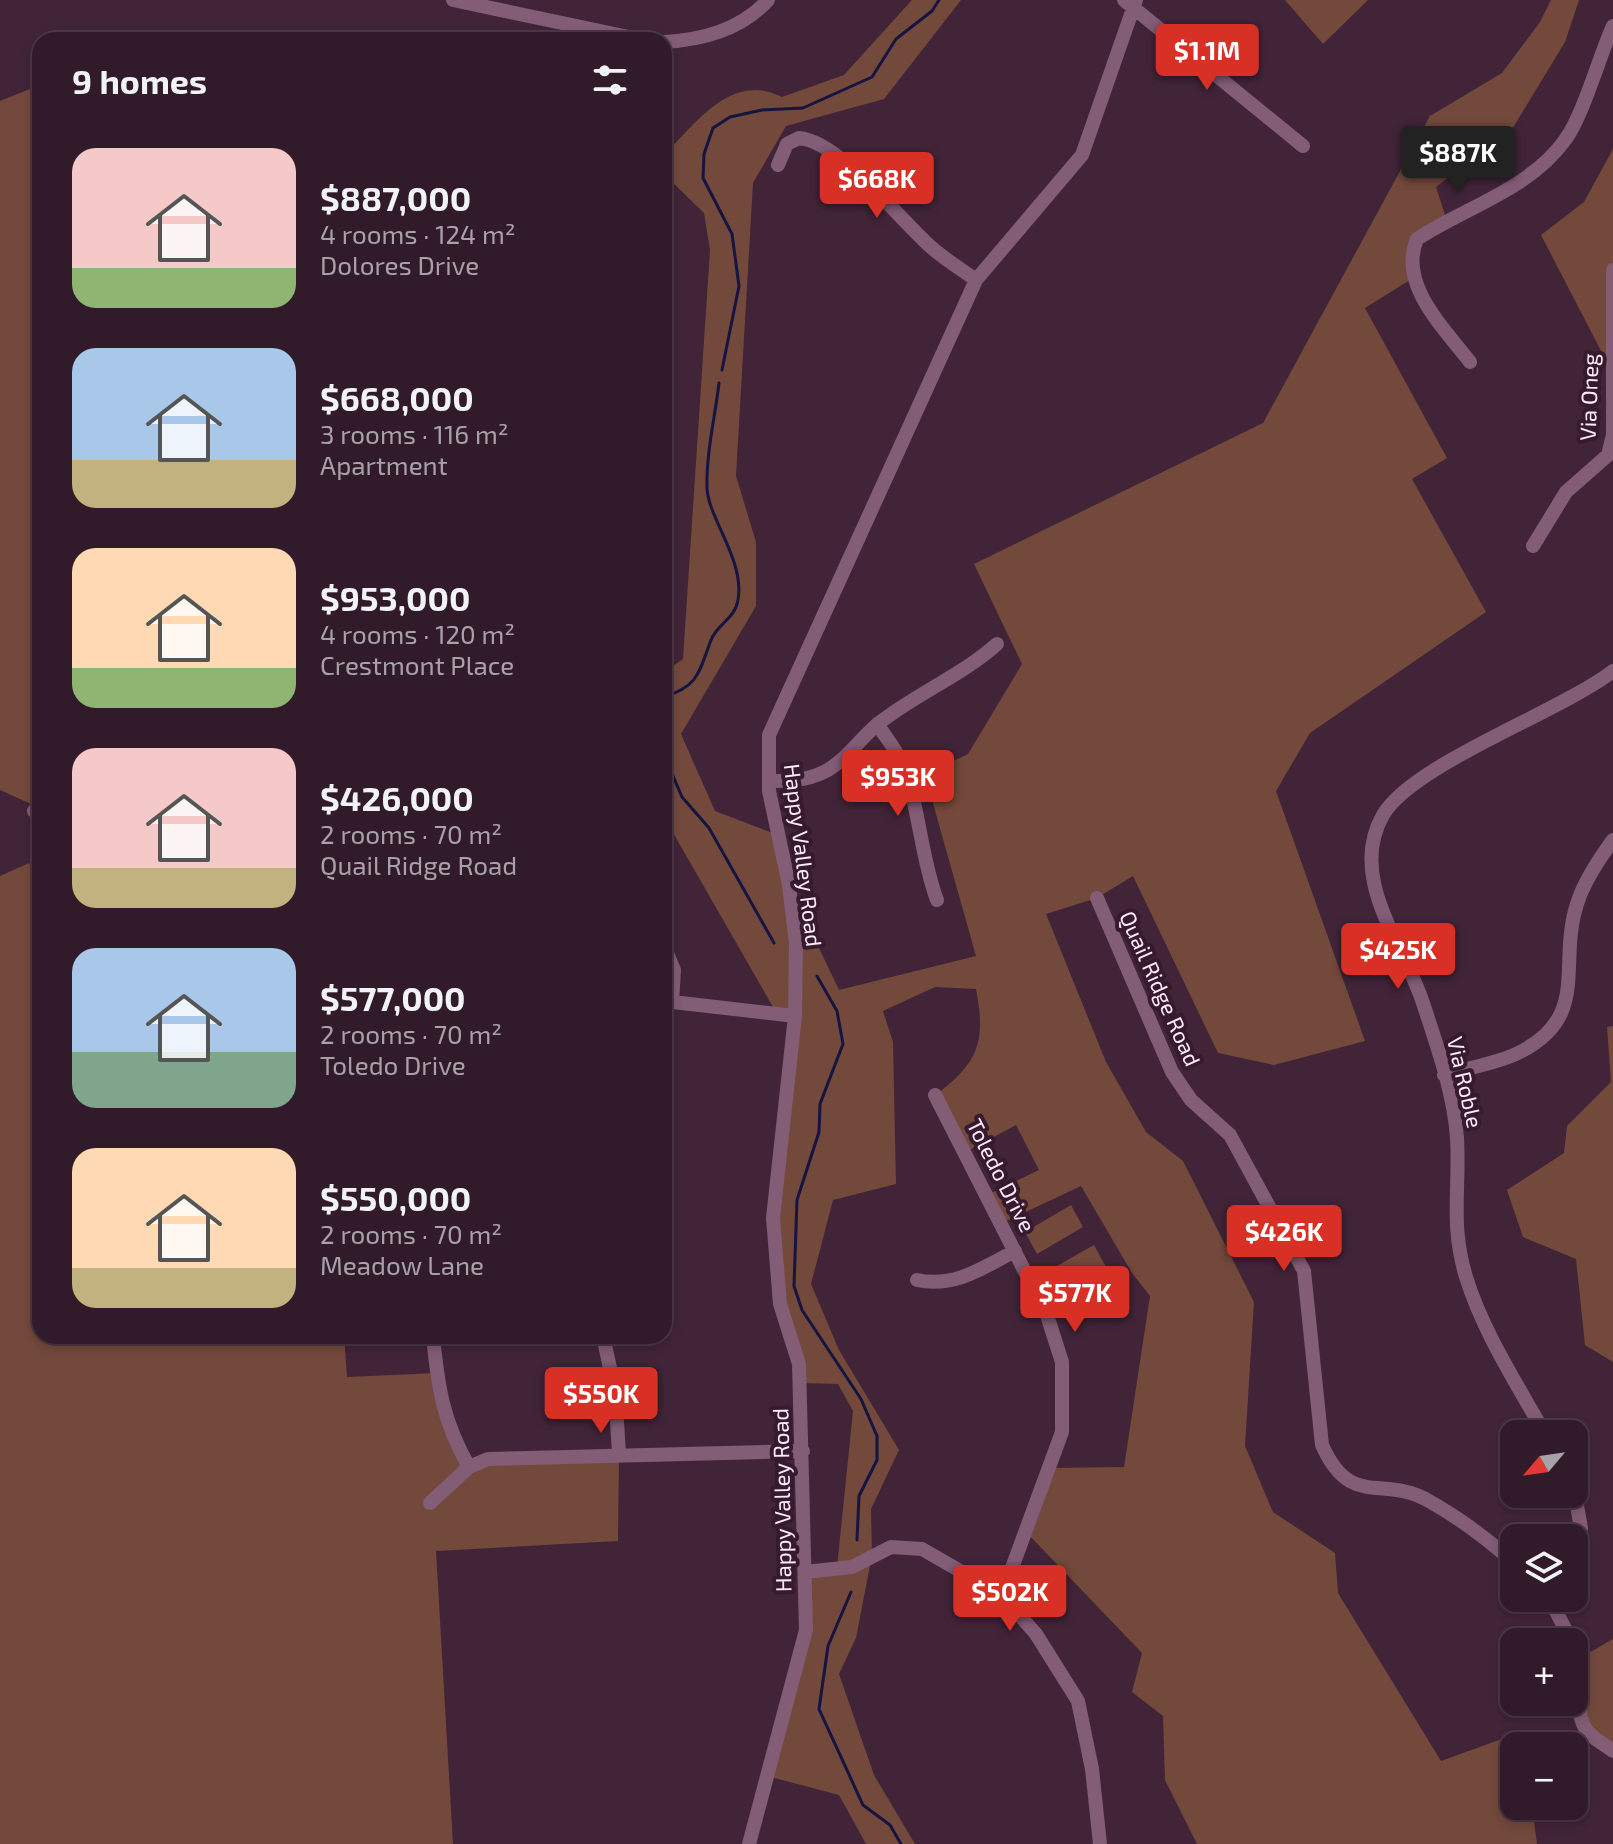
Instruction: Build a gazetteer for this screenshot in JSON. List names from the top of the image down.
{
  "streets": {
    "street": [
      "Via Oneg",
      "Happy Valley Road",
      "Quail Ridge Road",
      "Via Roble",
      "Toledo Drive"
    ]
  },
  "north": "bottom left",
  "page": {
    "price": [
      "$1.1M",
      "$887K",
      "$668K",
      "$953K",
      "$425K",
      "$426K",
      "$577K",
      "$550K",
      "$502K"
    ],
    "heading": "9 homes",
    "list": [
      {
        "name": "$887,000",
        "note": "4 rooms · 124 m² · Dolores Drive"
      },
      {
        "name": "$668,000",
        "note": "3 rooms · 116 m² · Apartment"
      },
      {
        "name": "$953,000",
        "note": "4 rooms · 120 m² · Crestmont Place"
      },
      {
        "name": "$426,000",
        "note": "2 rooms · 70 m² · Quail Ridge Road"
      },
      {
        "name": "$577,000",
        "note": "2 rooms · 70 m² · Toledo Drive"
      },
      {
        "name": "$550,000",
        "note": "2 rooms · 70 m² · Meadow Lane"
      }
    ],
    "map_buttons": ["+", "−"]
  }
}
